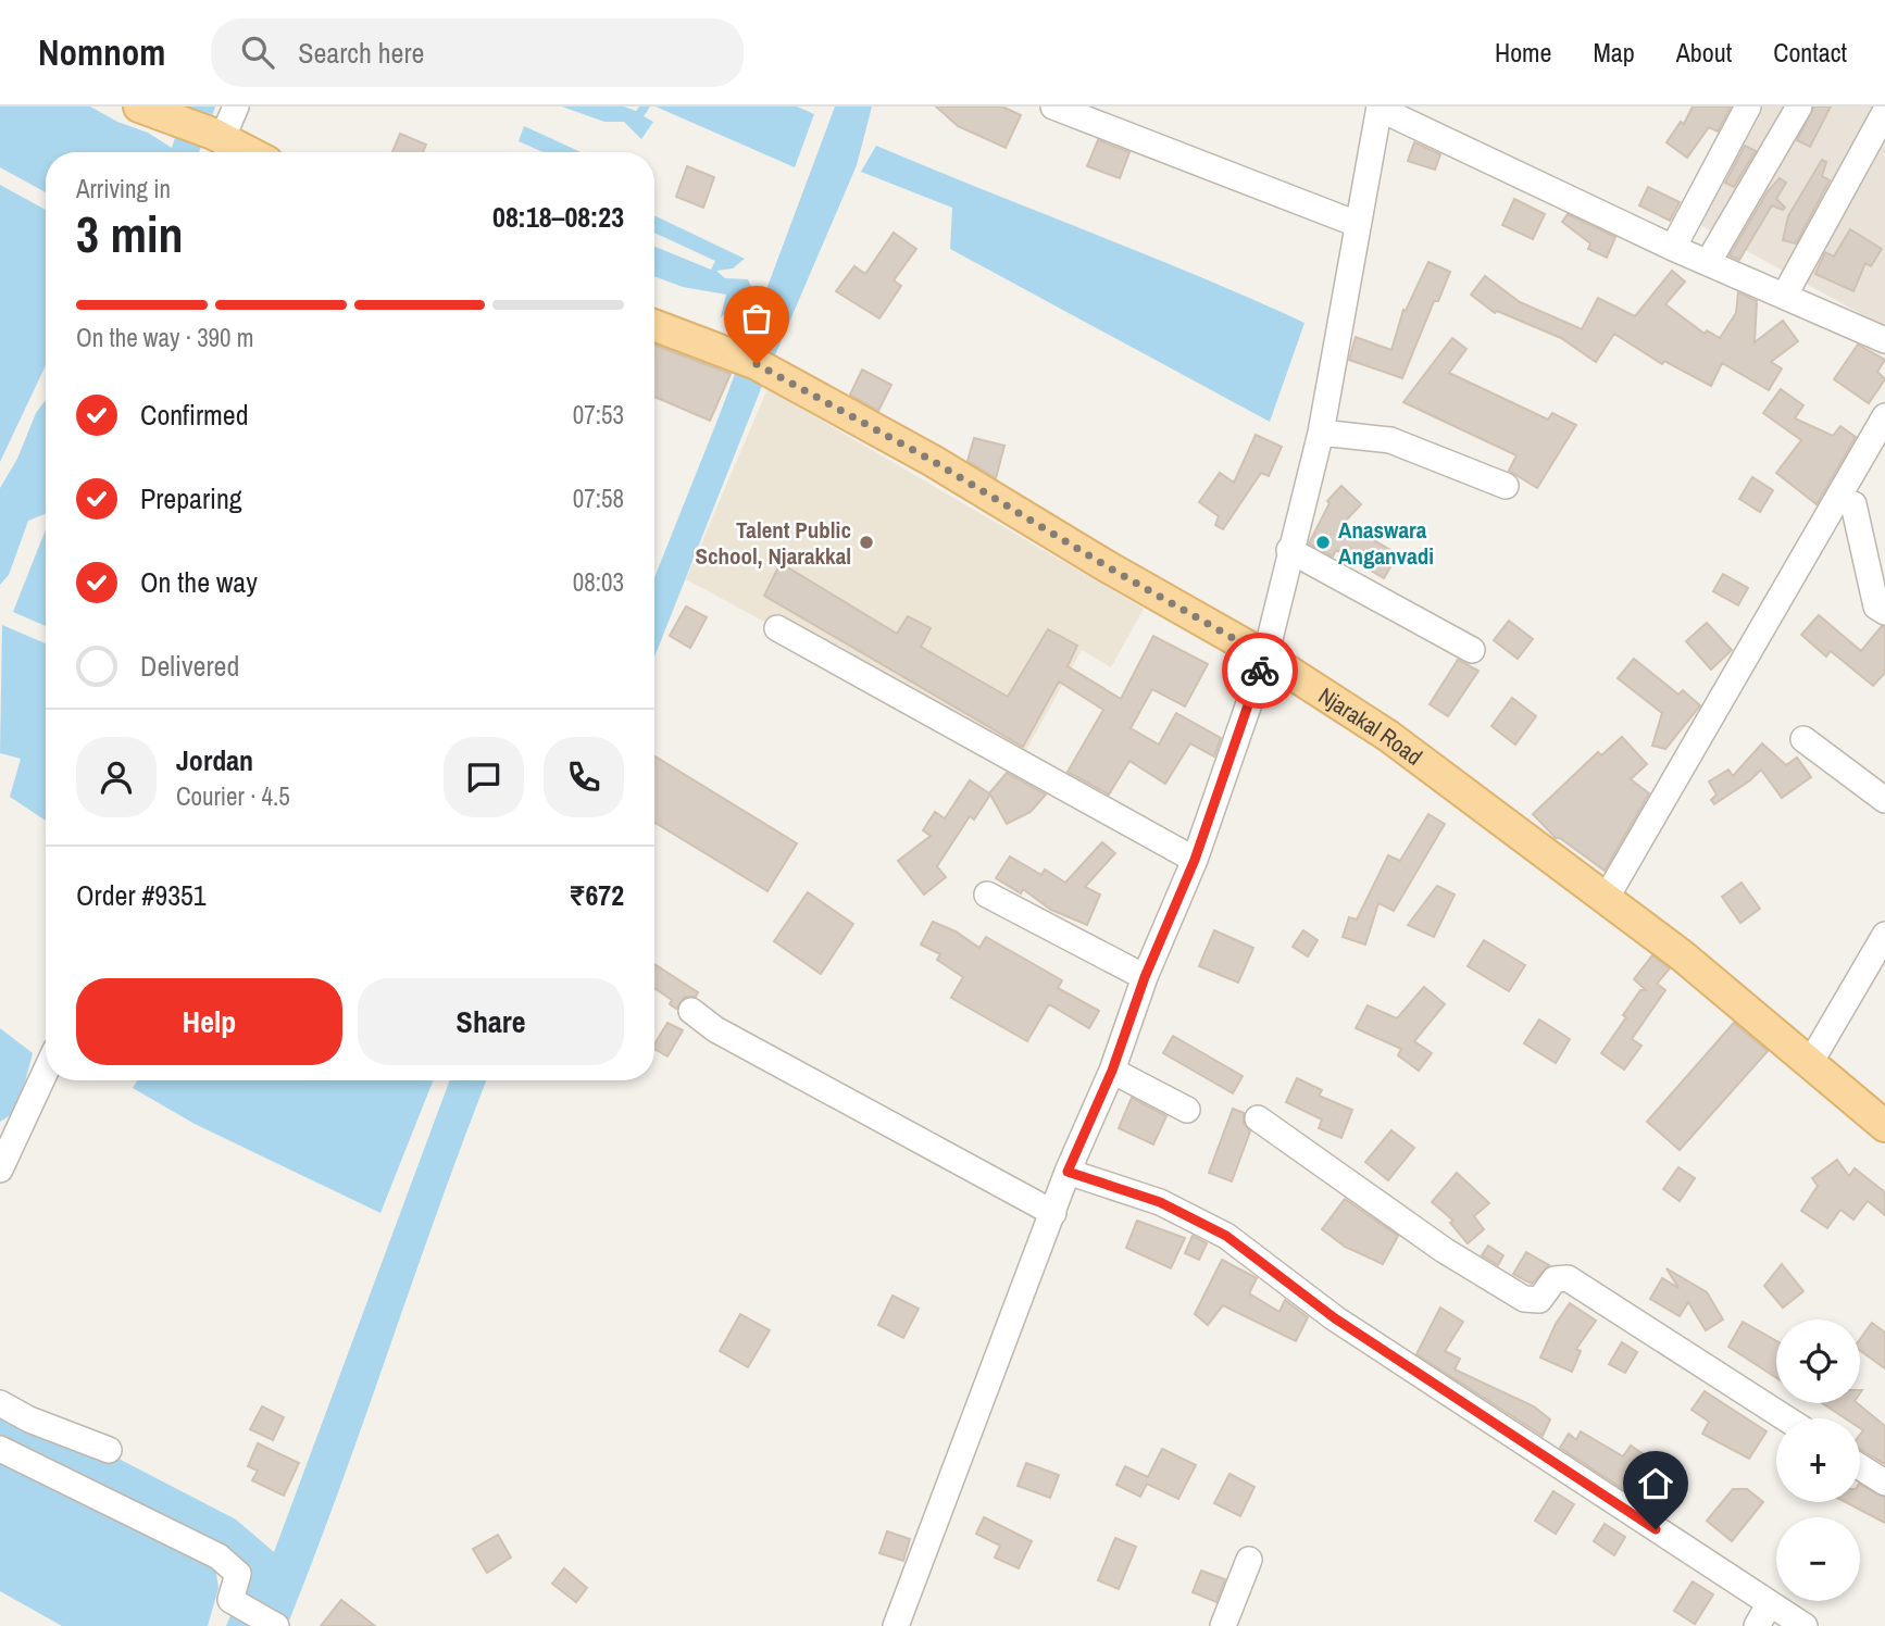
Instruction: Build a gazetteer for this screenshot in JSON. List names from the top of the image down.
{
  "streets": {
    "main road": ["Njarakal Road"]
  },
  "places": ["Talent Public School, Njarakkal", "Anaswara Anganvadi"],
  "page": {
    "header": "Nomnom",
    "search": "Search here",
    "nav": [
      "Home",
      "Map",
      "About",
      "Contact"
    ],
    "heading": ["3 min", "Arriving in", "08:18–08:23"],
    "panel": [
      "Jordan",
      "Courier · 4.5",
      "Order #9351",
      "₹672"
    ],
    "bar": "On the way · 390 m",
    "list": [
      ["Confirmed", "07:53"],
      ["Preparing", "07:58"],
      ["On the way", "08:03"],
      "Delivered"
    ],
    "buttons": ["Help", "Share"],
    "map_buttons": ["+", "−"]
  }
}
